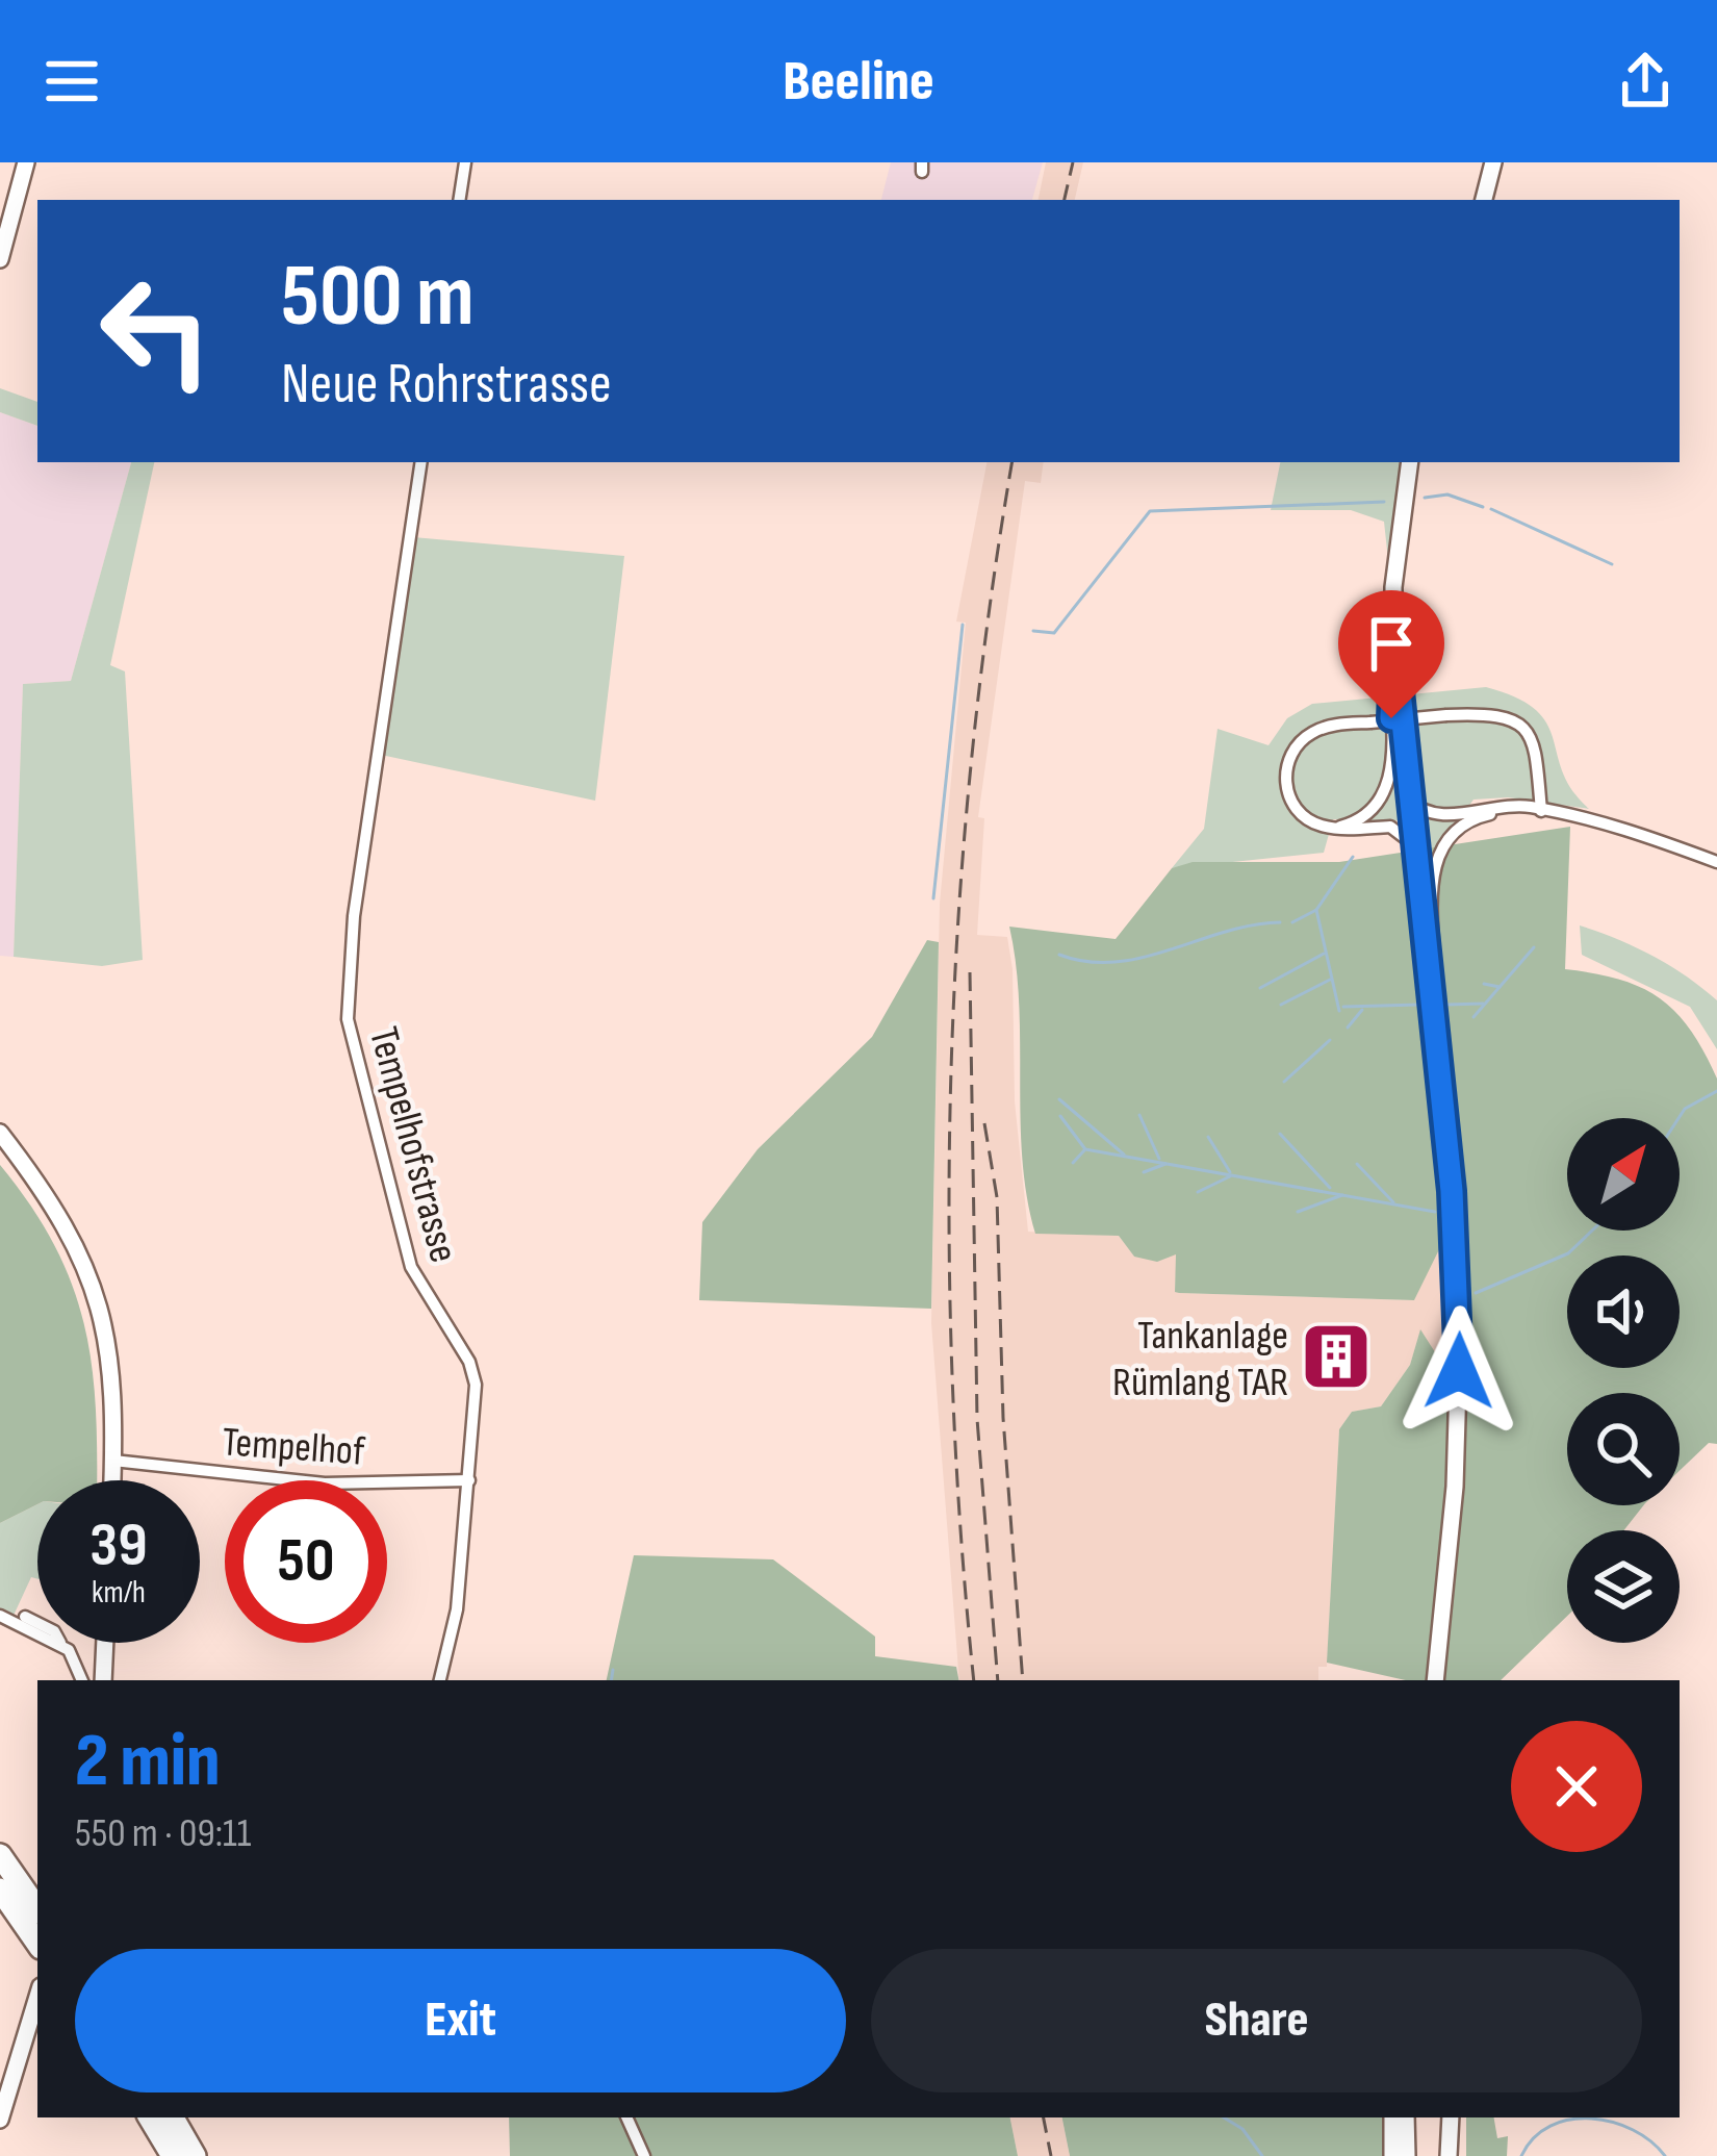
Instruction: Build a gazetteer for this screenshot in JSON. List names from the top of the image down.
{
  "streets": {
    "street": ["Tempelhofstrasse", "Tempelhof"]
  },
  "crossings": [
    ["Tempelhofstrasse", "Tempelhof"]
  ],
  "places": {
    "building": ["Tankanlage Rümlang TAR"]
  },
  "north": "top right",
  "page": {
    "header": "Beeline",
    "turn": ["500 m", "Neue Rohrstrasse"],
    "speed": "39 km/h",
    "limit": "50",
    "heading": ["2 min", "550 m · 09:11"],
    "buttons": ["Exit", "Share"]
  }
}
